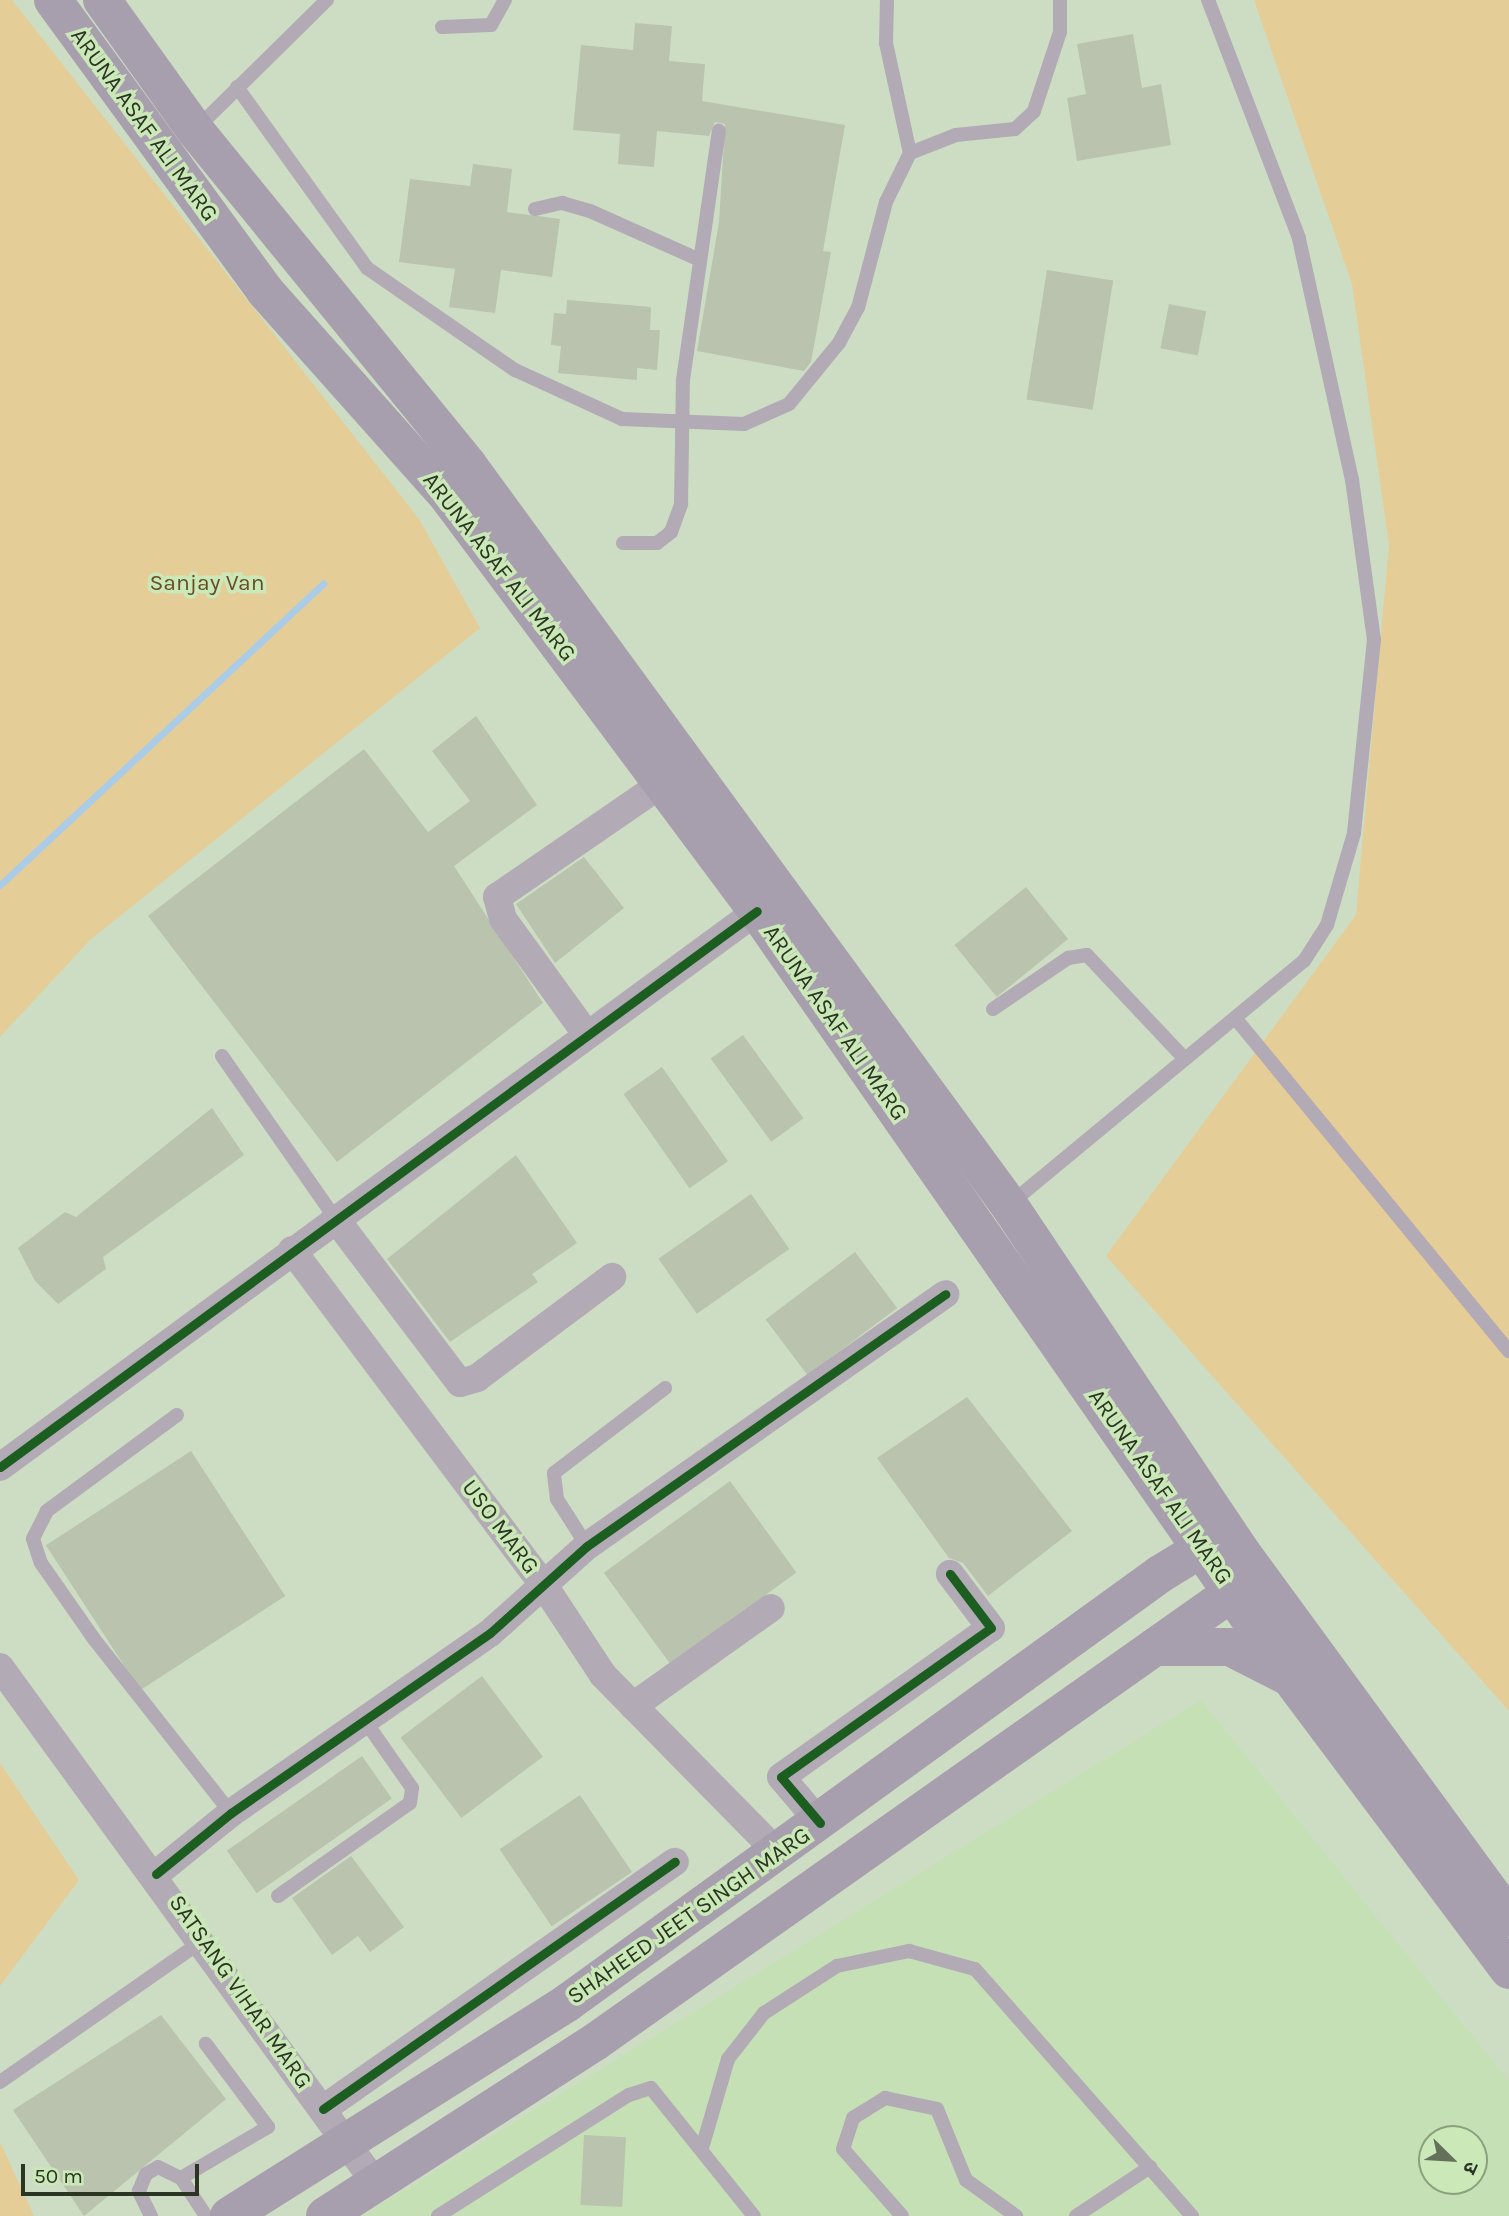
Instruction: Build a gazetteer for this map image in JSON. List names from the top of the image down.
{
  "streets": {
    "main road": ["ARUNA ASAF ALI MARG", "SHAHEED JEET SINGH MARG"],
    "street": ["USO MARG", "SATSANG VIHAR MARG"]
  },
  "crossings": [
    ["ARUNA ASAF ALI MARG", "SHAHEED JEET SINGH MARG"],
    ["USO MARG", "SHAHEED JEET SINGH MARG"],
    ["SHAHEED JEET SINGH MARG", "SATSANG VIHAR MARG"]
  ],
  "parks": ["Sanjay Van"],
  "scale_bar": "50 m",
  "north": "bottom right"
}
